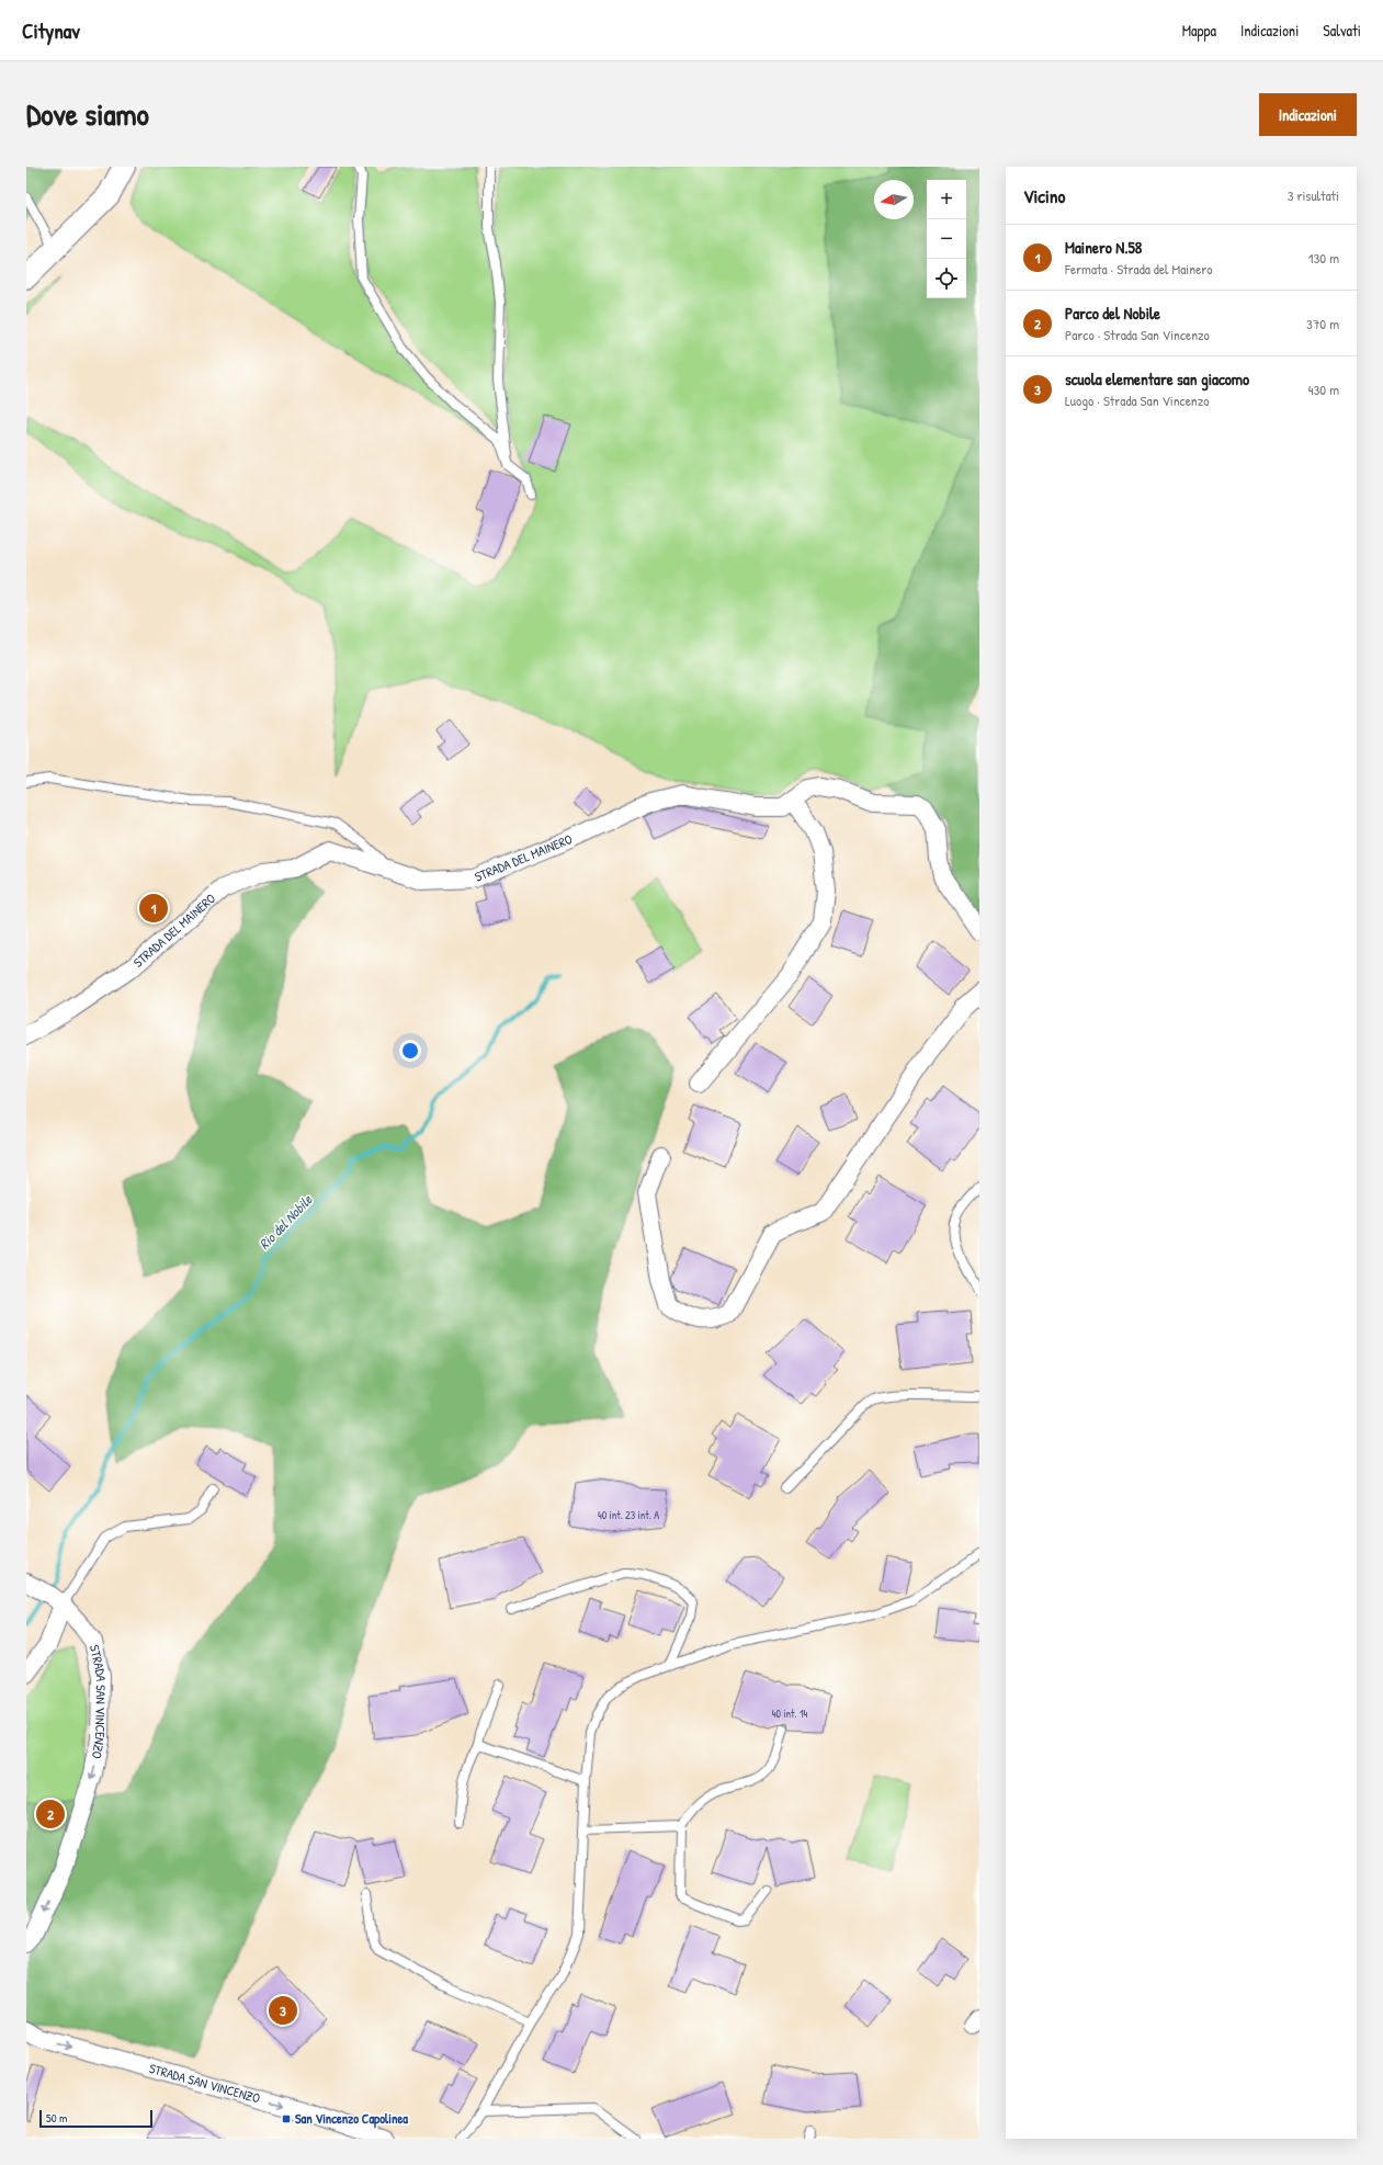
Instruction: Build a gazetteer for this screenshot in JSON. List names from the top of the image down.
{
  "streets": {
    "street": ["STRADA DEL MAINERO", "STRADA SAN VINCENZO"]
  },
  "water": ["Rio del Nobile"],
  "places": {
    "transit": ["San Vincenzo Capolinea"]
  },
  "house_numbers": ["40 int. 23 int. A", "40 int. 14"],
  "scale_bar": "50 m",
  "north": "left",
  "page": {
    "header": "Citynav",
    "nav": ["Mappa", "Indicazioni", "Salvati"],
    "title": "Dove siamo",
    "buttons": "Indicazioni",
    "heading": ["Vicino", "3 risultati"],
    "map_buttons": ["+", "−"],
    "list": [
      {
        "mark": "1",
        "name": "Mainero N.58",
        "note": "Fermata · Strada del Mainero",
        "value": "130 m"
      },
      {
        "mark": "2",
        "name": "Parco del Nobile",
        "note": "Parco · Strada San Vincenzo",
        "value": "370 m"
      },
      {
        "mark": "3",
        "name": "scuola elementare san giacomo",
        "note": "Luogo · Strada San Vincenzo",
        "value": "430 m"
      }
    ],
    "pins": ["1", "2", "3"],
    "scale": "50 m"
  }
}
